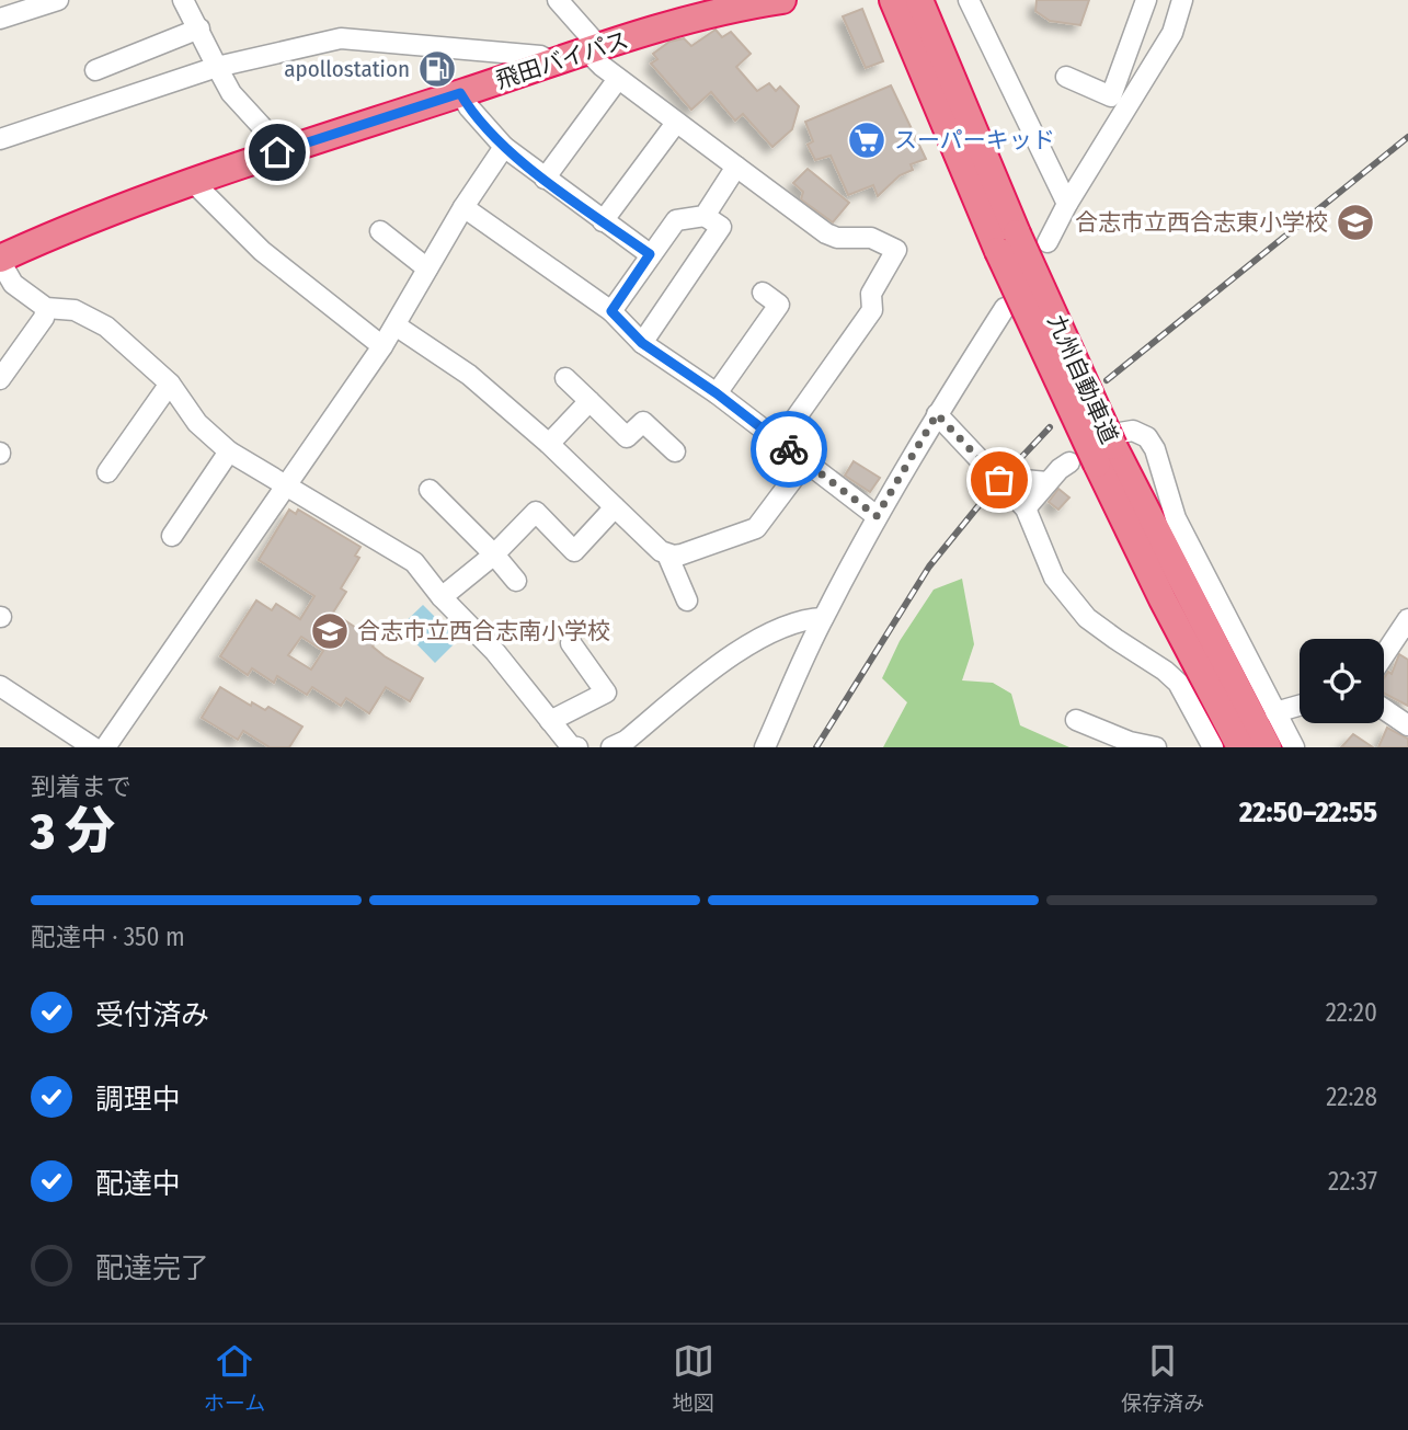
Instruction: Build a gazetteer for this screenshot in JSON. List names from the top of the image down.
{
  "streets": {
    "highway": ["飛田バイパス", "九州自動車道"]
  },
  "places": {
    "fuel station": ["apollostation"],
    "supermarket": ["スーパーキッド"],
    "school or university": ["合志市立西合志東小学校", "合志市立西合志南小学校"]
  },
  "page": {
    "heading": ["3 分", "到着まで", "22:50–22:55"],
    "bar": "配達中 · 350 m",
    "list": [
      ["受付済み", "22:20"],
      ["調理中", "22:28"],
      ["配達中", "22:37"],
      "配達完了"
    ],
    "tabs": ["ホーム", "地図", "保存済み"]
  }
}
